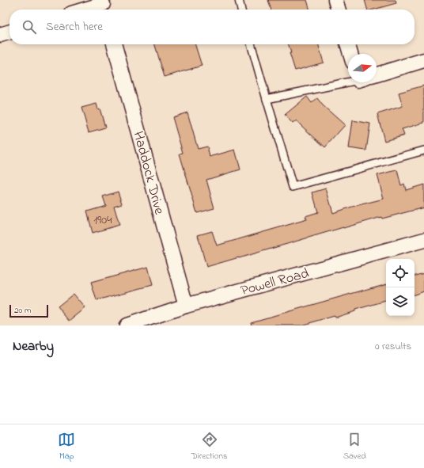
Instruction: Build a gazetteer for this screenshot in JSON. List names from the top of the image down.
{
  "streets": {
    "street": ["Haddock Drive", "Powell Road"]
  },
  "crossings": [
    ["Haddock Drive", "Powell Road"]
  ],
  "house_numbers": ["1904"],
  "scale_bar": "20 m",
  "north": "right",
  "page": {
    "search": "Search here",
    "scale": "20 m",
    "heading": ["Nearby", "0 results"],
    "nav": ["Map", "Directions", "Saved"]
  }
}
